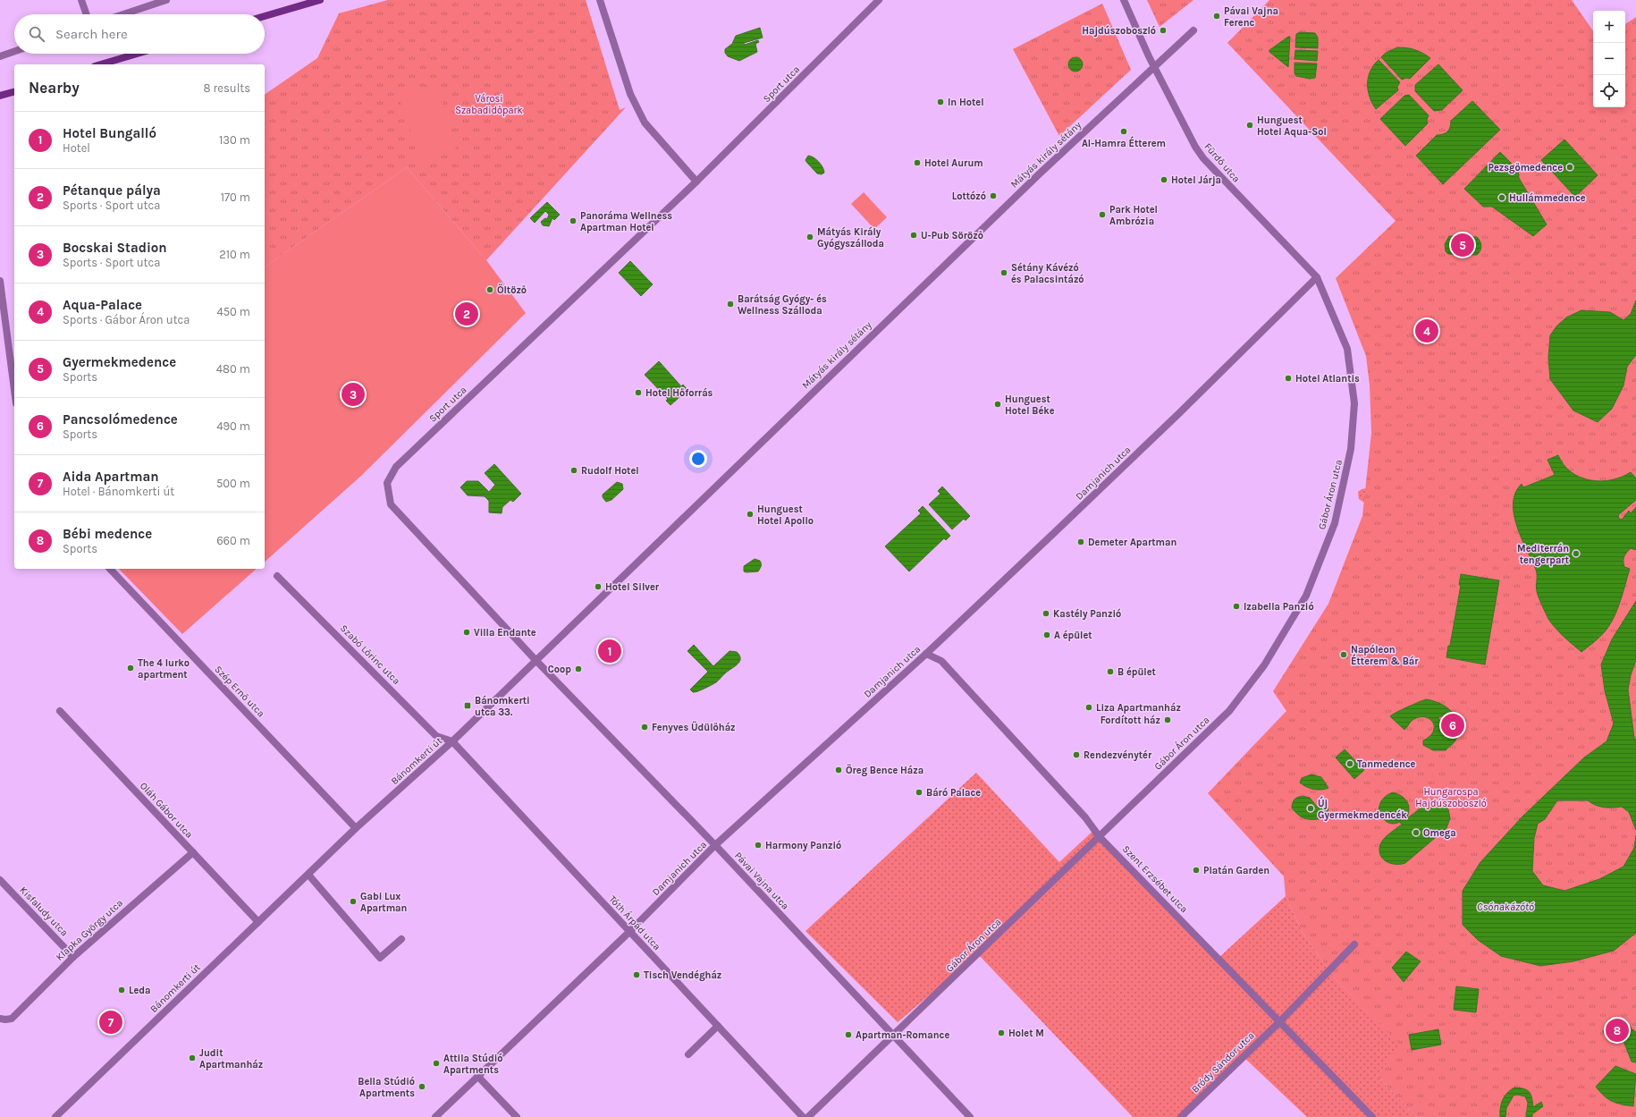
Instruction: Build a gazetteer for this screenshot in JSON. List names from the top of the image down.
{
  "streets": {
    "street": [
      "Sport utca",
      "Mátyás király sétány",
      "Fürdő utca",
      "Damjanich utca",
      "Gábor Áron utca",
      "Szabó Lőrinc utca",
      "Szép Ernő utca",
      "Bánomkerti út",
      "Oláh Gábor utca",
      "Szent Erzsébet utca",
      "Pávai Vajna utca",
      "Kisfaludy utca",
      "Tóth Árpád utca",
      "Klapka György utca",
      "Bródy Sándor utca"
    ]
  },
  "crossings": [
    ["Sport utca", "Mátyás király sétány"],
    ["Sport utca", "Bánomkerti út"],
    ["Sport utca", "Pávai Vajna utca"],
    ["Mátyás király sétány", "Fürdő utca"],
    ["Mátyás király sétány", "Bánomkerti út"],
    ["Mátyás király sétány", "Pávai Vajna utca"],
    ["Fürdő utca", "Damjanich utca"],
    ["Fürdő utca", "Gábor Áron utca"],
    ["Damjanich utca", "Gábor Áron utca"],
    ["Damjanich utca", "Szent Erzsébet utca"],
    ["Damjanich utca", "Pávai Vajna utca"],
    ["Damjanich utca", "Tóth Árpád utca"],
    ["Gábor Áron utca", "Szent Erzsébet utca"],
    ["Gábor Áron utca", "Pávai Vajna utca"],
    ["Szabó Lőrinc utca", "Bánomkerti út"],
    ["Szabó Lőrinc utca", "Tóth Árpád utca"],
    ["Szép Ernő utca", "Bánomkerti út"],
    ["Bánomkerti út", "Oláh Gábor utca"],
    ["Bánomkerti út", "Pávai Vajna utca"],
    ["Bánomkerti út", "Tóth Árpád utca"],
    ["Oláh Gábor utca", "Klapka György utca"],
    ["Szent Erzsébet utca", "Bródy Sándor utca"],
    ["Kisfaludy utca", "Klapka György utca"]
  ],
  "water": ["Csónakázótó"],
  "parks": ["Városi Szabadidőpark", "Hungarospa Hajdúszoboszló"],
  "places": {
    "other": [
      "Pávai Vajna Ferenc",
      "Hajdúszoboszló",
      "In Hotel",
      "Hunguest Hotel Aqua-Sol",
      "Al-Hamra Étterem",
      "Hotel Aurum",
      "Pezsgőmedence",
      "Hotel Járja",
      "Lottózó",
      "Hullámmedence",
      "Park Hotel Ambrózia",
      "Panoráma Wellness Apartman Hotel",
      "U-Pub Söröző",
      "Mátyás Király Gyógyszálloda",
      "Sétány Kávézó és Palacsintázó",
      "Öltöző",
      "Barátság Gyógy- és Wellness Szálloda",
      "Hotel Atlantis",
      "Hotel Hőforrás",
      "Hunguest Hotel Béke",
      "Rudolf Hotel",
      "Hunguest Hotel Apollo",
      "Demeter Apartman",
      "Mediterrán tengerpart",
      "Hotel Silver",
      "Izabella Panzió",
      "Kastély Panzió",
      "Villa Endante",
      "A épület",
      "Napóleon Étterem & Bár",
      "The 4 lurko apartment",
      "Coop",
      "B épület",
      "Liza Apartmanház",
      "Fordított ház",
      "Fenyves Üdülőház",
      "Rendezvénytér",
      "Tanmedence",
      "Öreg Bence Háza",
      "Báró Palace",
      "Új Gyermekmedencék",
      "Omega",
      "Harmony Panzió",
      "Platán Garden",
      "Gabi Lux Apartman",
      "Tisch Vendégház",
      "Leda",
      "Holet M",
      "Apartman-Romance",
      "Judit Apartmanház",
      "Attila Stúdió Apartments",
      "Bella Stúdió Apartments"
    ],
    "transit": ["Bánomkerti utca 33."]
  },
  "page": {
    "map_buttons": ["+", "−"],
    "search": "Search here",
    "heading": ["Nearby", "8 results"],
    "list": [
      {
        "mark": "1",
        "name": "Hotel Bungalló",
        "note": "Hotel",
        "value": "130 m"
      },
      {
        "mark": "2",
        "name": "Pétanque pálya",
        "note": "Sports · Sport utca",
        "value": "170 m"
      },
      {
        "mark": "3",
        "name": "Bocskai Stadion",
        "note": "Sports · Sport utca",
        "value": "210 m"
      },
      {
        "mark": "4",
        "name": "Aqua-Palace",
        "note": "Sports · Gábor Áron utca",
        "value": "450 m"
      },
      {
        "mark": "5",
        "name": "Gyermekmedence",
        "note": "Sports",
        "value": "480 m"
      },
      {
        "mark": "6",
        "name": "Pancsolómedence",
        "note": "Sports",
        "value": "490 m"
      },
      {
        "mark": "7",
        "name": "Aida Apartman",
        "note": "Hotel · Bánomkerti út",
        "value": "500 m"
      },
      {
        "mark": "8",
        "name": "Bébi medence",
        "note": "Sports",
        "value": "660 m"
      }
    ],
    "pins": [
      "5",
      "2",
      "4",
      "3",
      "1",
      "6",
      "7",
      "8"
    ]
  }
}
